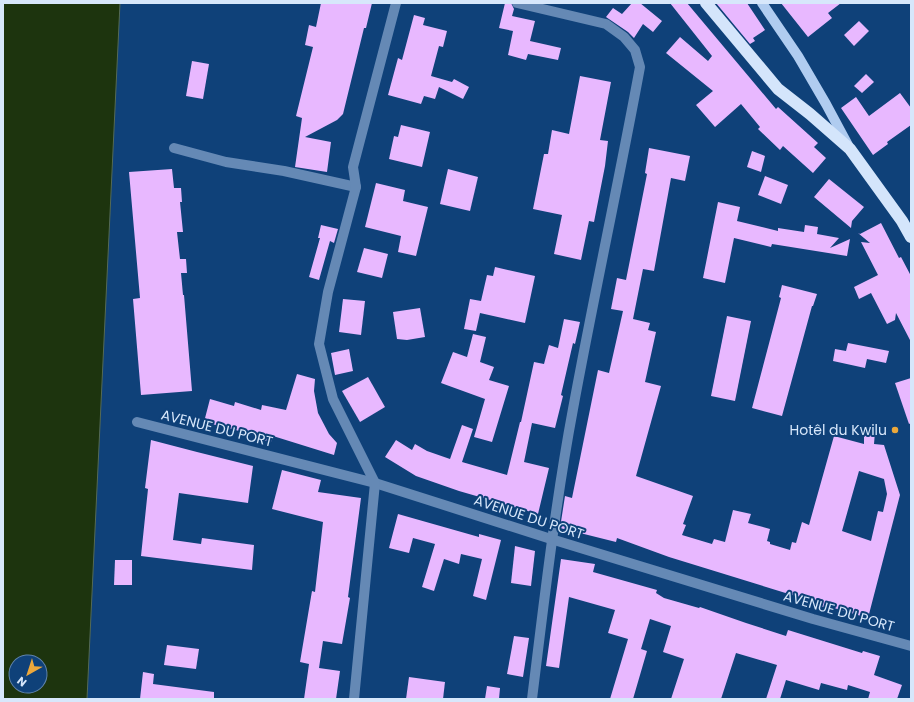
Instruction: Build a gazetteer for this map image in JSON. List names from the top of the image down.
{
  "streets": {
    "street": ["AVENUE DU PORT"]
  },
  "places": ["Hotêl du Kwilu"],
  "north": "bottom left"
}
